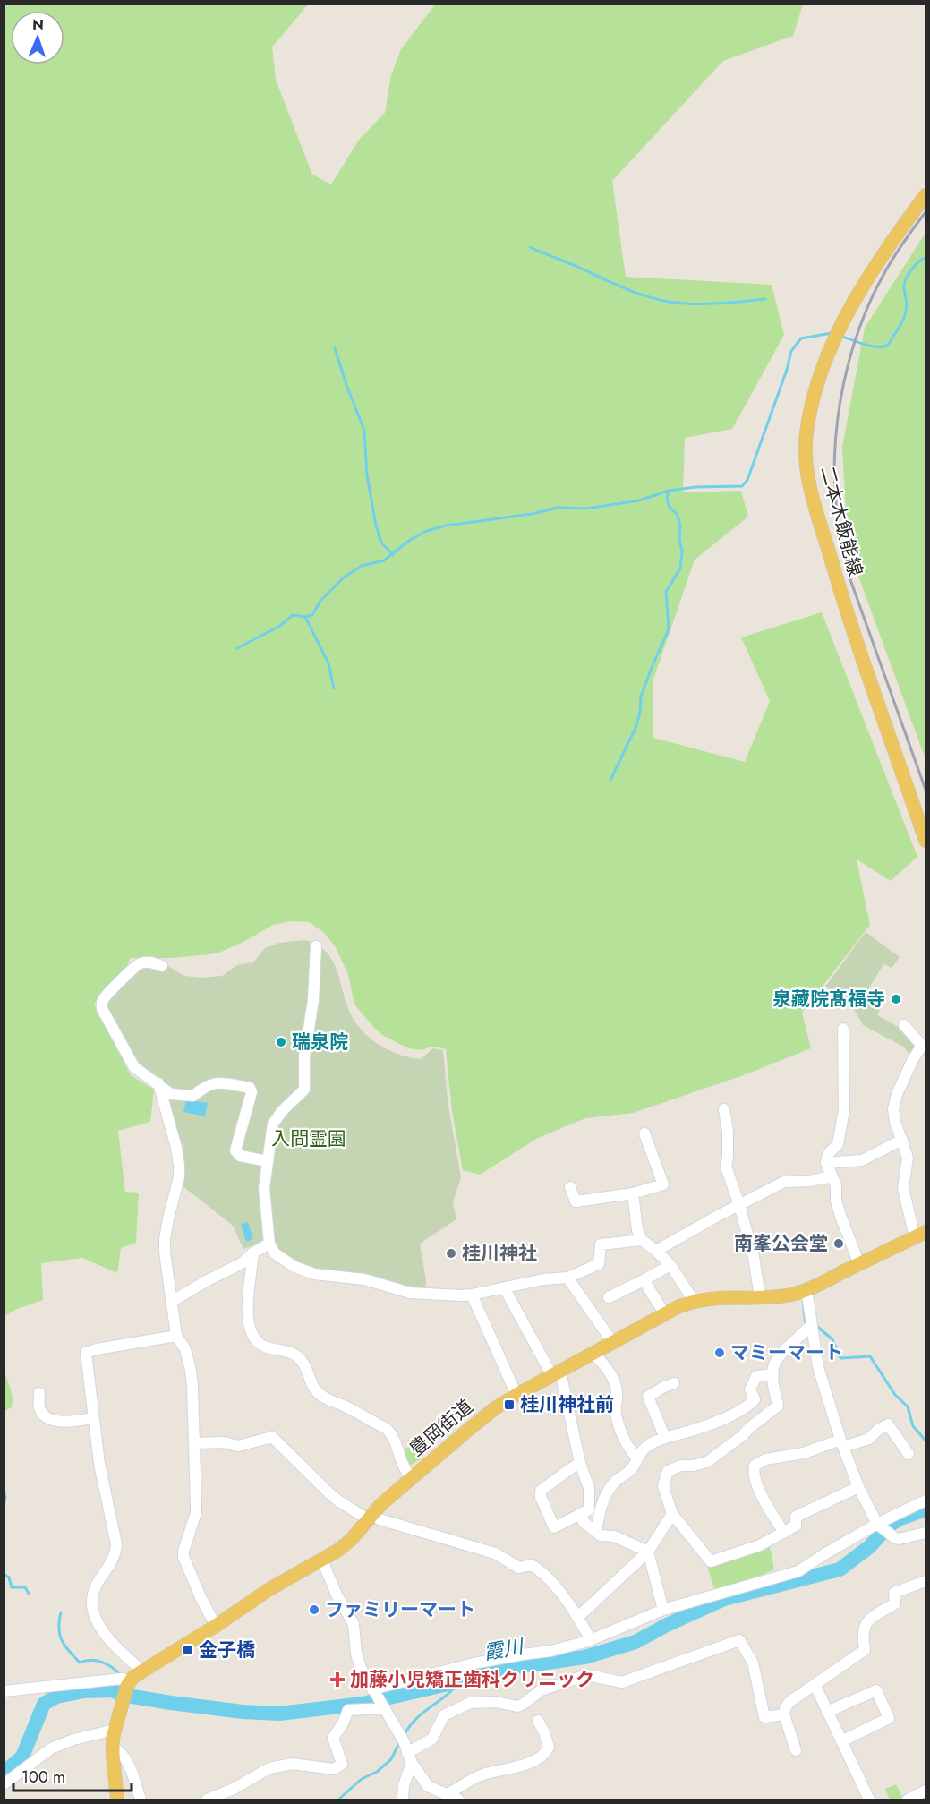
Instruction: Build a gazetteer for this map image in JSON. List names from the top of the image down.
{
  "streets": {
    "main road": ["二本木飯能線", "豊岡街道"]
  },
  "water": ["霞川"],
  "parks": ["入間霊園"],
  "places": {
    "other": [
      "泉藏院髙福寺",
      "瑞泉院",
      "南峯公会堂",
      "桂川神社",
      "マミーマート",
      "ファミリーマート"
    ],
    "transit": ["桂川神社前", "金子橋"],
    "health": ["加藤小児矯正歯科クリニック"]
  },
  "scale_bar": "100 m",
  "north": "top"
}
